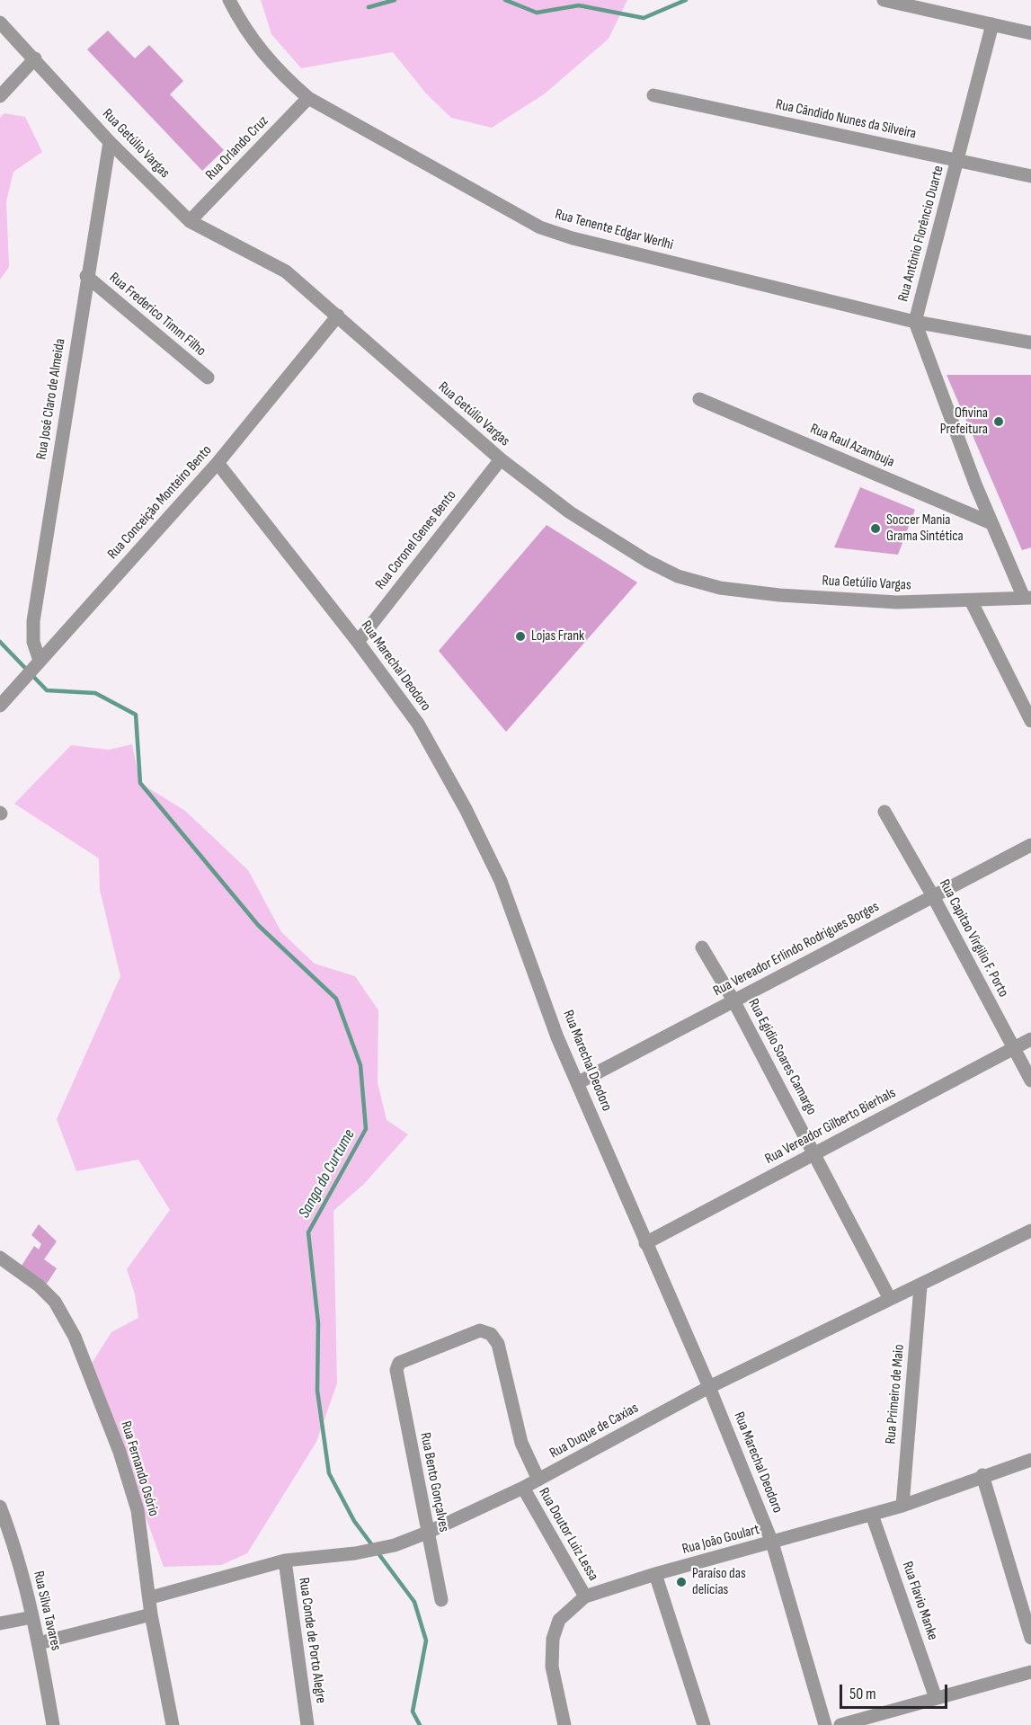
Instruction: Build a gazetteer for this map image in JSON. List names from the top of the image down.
{
  "streets": {
    "street": [
      "Rua Cândido Nunes da Silveira",
      "Rua Getúlio Vargas",
      "Rua Orlando Cruz",
      "Rua Tenente Edgar Werlhi",
      "Rua Antônio Florêncio Duarte",
      "Rua Frederico Timm Filho",
      "Rua José Claro de Almeida",
      "Rua Raul Azambuja",
      "Rua Conceição Monteiro Bento",
      "Rua Coronel Genes Bento",
      "Rua Marechal Deodoro",
      "Rua Capitao Virgilio F. Porto",
      "Rua Vereador Erlindo Rodrigues Borges",
      "Rua Egidio Soares Camargo",
      "Rua Vereador Gilberto Bierhals",
      "Rua Primeiro de Maio",
      "Rua Duque de Caxias",
      "Rua Fernando Osório",
      "Rua Bento Gonçalves",
      "Rua Doutor Luiz Lessa",
      "Rua João Goulart",
      "Rua Flavio Manke",
      "Rua Silva Tavares",
      "Rua Conde de Porto Alegre"
    ]
  },
  "crossings": [
    ["Rua Cândido Nunes da Silveira", "Rua Antônio Florêncio Duarte"],
    ["Rua Getúlio Vargas", "Rua Orlando Cruz"],
    ["Rua Getúlio Vargas", "Rua Antônio Florêncio Duarte"],
    ["Rua Getúlio Vargas", "Rua José Claro de Almeida"],
    ["Rua Getúlio Vargas", "Rua Conceição Monteiro Bento"],
    ["Rua Getúlio Vargas", "Rua Coronel Genes Bento"],
    ["Rua Orlando Cruz", "Rua Tenente Edgar Werlhi"],
    ["Rua Tenente Edgar Werlhi", "Rua Antônio Florêncio Duarte"],
    ["Rua Antônio Florêncio Duarte", "Rua Raul Azambuja"],
    ["Rua Frederico Timm Filho", "Rua José Claro de Almeida"],
    ["Rua José Claro de Almeida", "Rua Conceição Monteiro Bento"],
    ["Rua Conceição Monteiro Bento", "Rua Marechal Deodoro"],
    ["Rua Coronel Genes Bento", "Rua Marechal Deodoro"],
    ["Rua Marechal Deodoro", "Rua Vereador Erlindo Rodrigues Borges"],
    ["Rua Marechal Deodoro", "Rua Vereador Gilberto Bierhals"],
    ["Rua Marechal Deodoro", "Rua Duque de Caxias"],
    ["Rua Marechal Deodoro", "Rua João Goulart"],
    ["Rua Capitao Virgilio F. Porto", "Rua Vereador Erlindo Rodrigues Borges"],
    ["Rua Capitao Virgilio F. Porto", "Rua Vereador Gilberto Bierhals"],
    ["Rua Vereador Erlindo Rodrigues Borges", "Rua Egidio Soares Camargo"],
    ["Rua Egidio Soares Camargo", "Rua Vereador Gilberto Bierhals"],
    ["Rua Egidio Soares Camargo", "Rua Duque de Caxias"],
    ["Rua Primeiro de Maio", "Rua Duque de Caxias"],
    ["Rua Primeiro de Maio", "Rua João Goulart"],
    ["Rua Duque de Caxias", "Rua Fernando Osório"],
    ["Rua Duque de Caxias", "Rua Bento Gonçalves"],
    ["Rua Duque de Caxias", "Rua Doutor Luiz Lessa"],
    ["Rua Duque de Caxias", "Rua Conde de Porto Alegre"],
    ["Rua Doutor Luiz Lessa", "Rua João Goulart"],
    ["Rua João Goulart", "Rua Flavio Manke"]
  ],
  "water": ["Sanga do Curtume"],
  "places": [
    "Ofivina Prefeitura",
    "Soccer Mania Grama Sintética",
    "Lojas Frank",
    "Paraíso das delícias"
  ],
  "scale_bar": "50 m"
}
